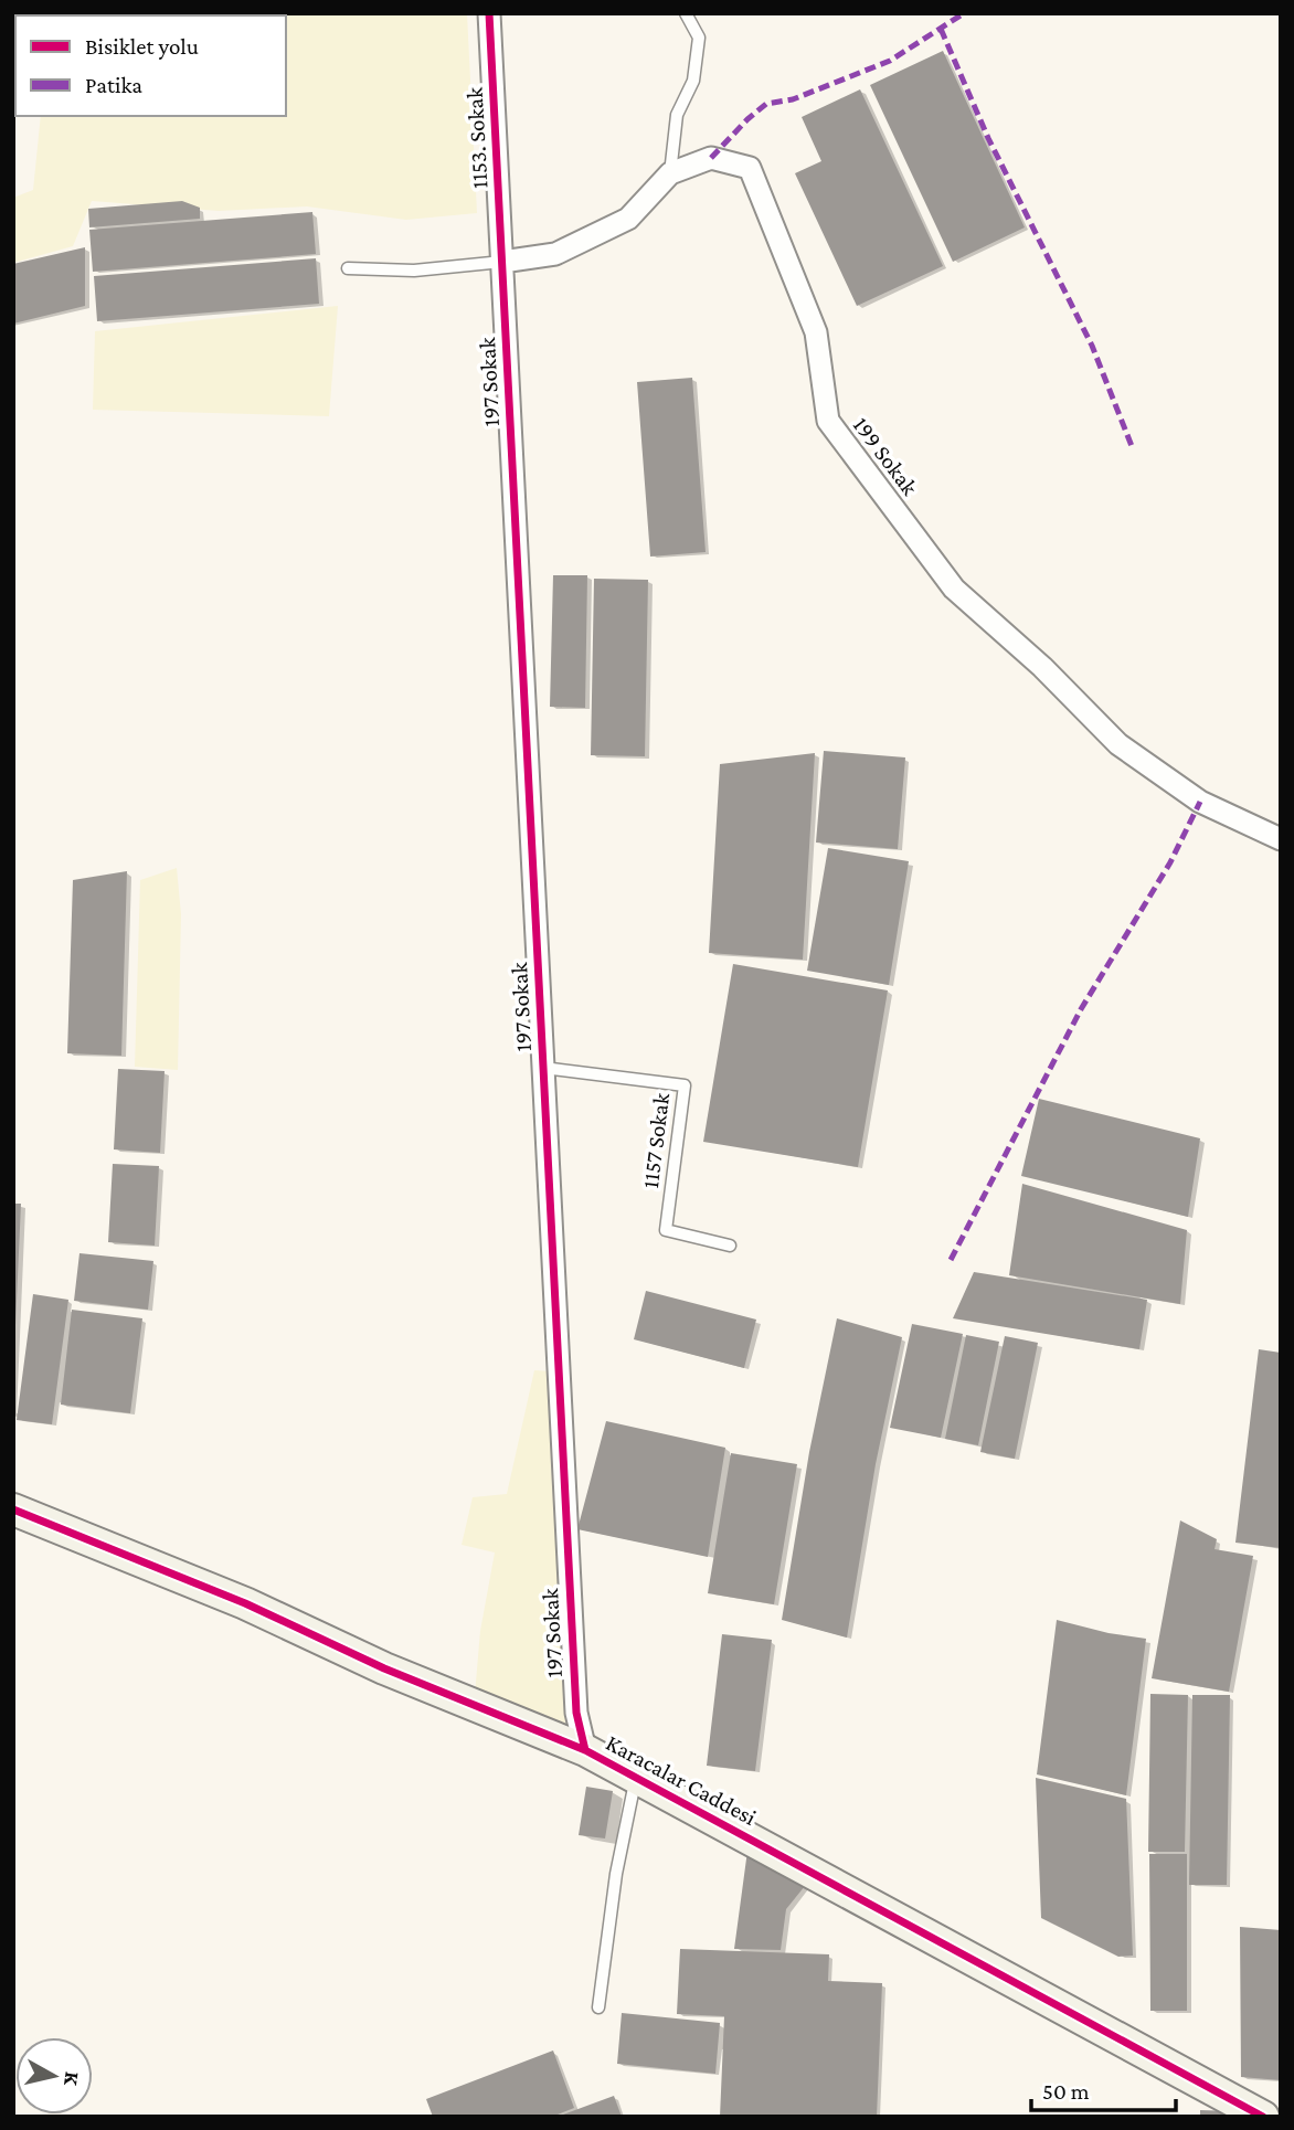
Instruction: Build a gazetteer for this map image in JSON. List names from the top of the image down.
{
  "streets": {
    "street": [
      "1153. Sokak",
      "197 Sokak",
      "199 Sokak",
      "Karacalar Caddesi"
    ],
    "lane": ["1157 Sokak"]
  },
  "crossings": [
    ["1153. Sokak", "197 Sokak"],
    ["1153. Sokak", "199 Sokak"],
    ["197 Sokak", "199 Sokak"],
    ["197 Sokak", "1157 Sokak"],
    ["197 Sokak", "Karacalar Caddesi"]
  ],
  "legend": ["Bisiklet yolu", "Patika"],
  "scale_bar": "50 m",
  "north": "right"
}
